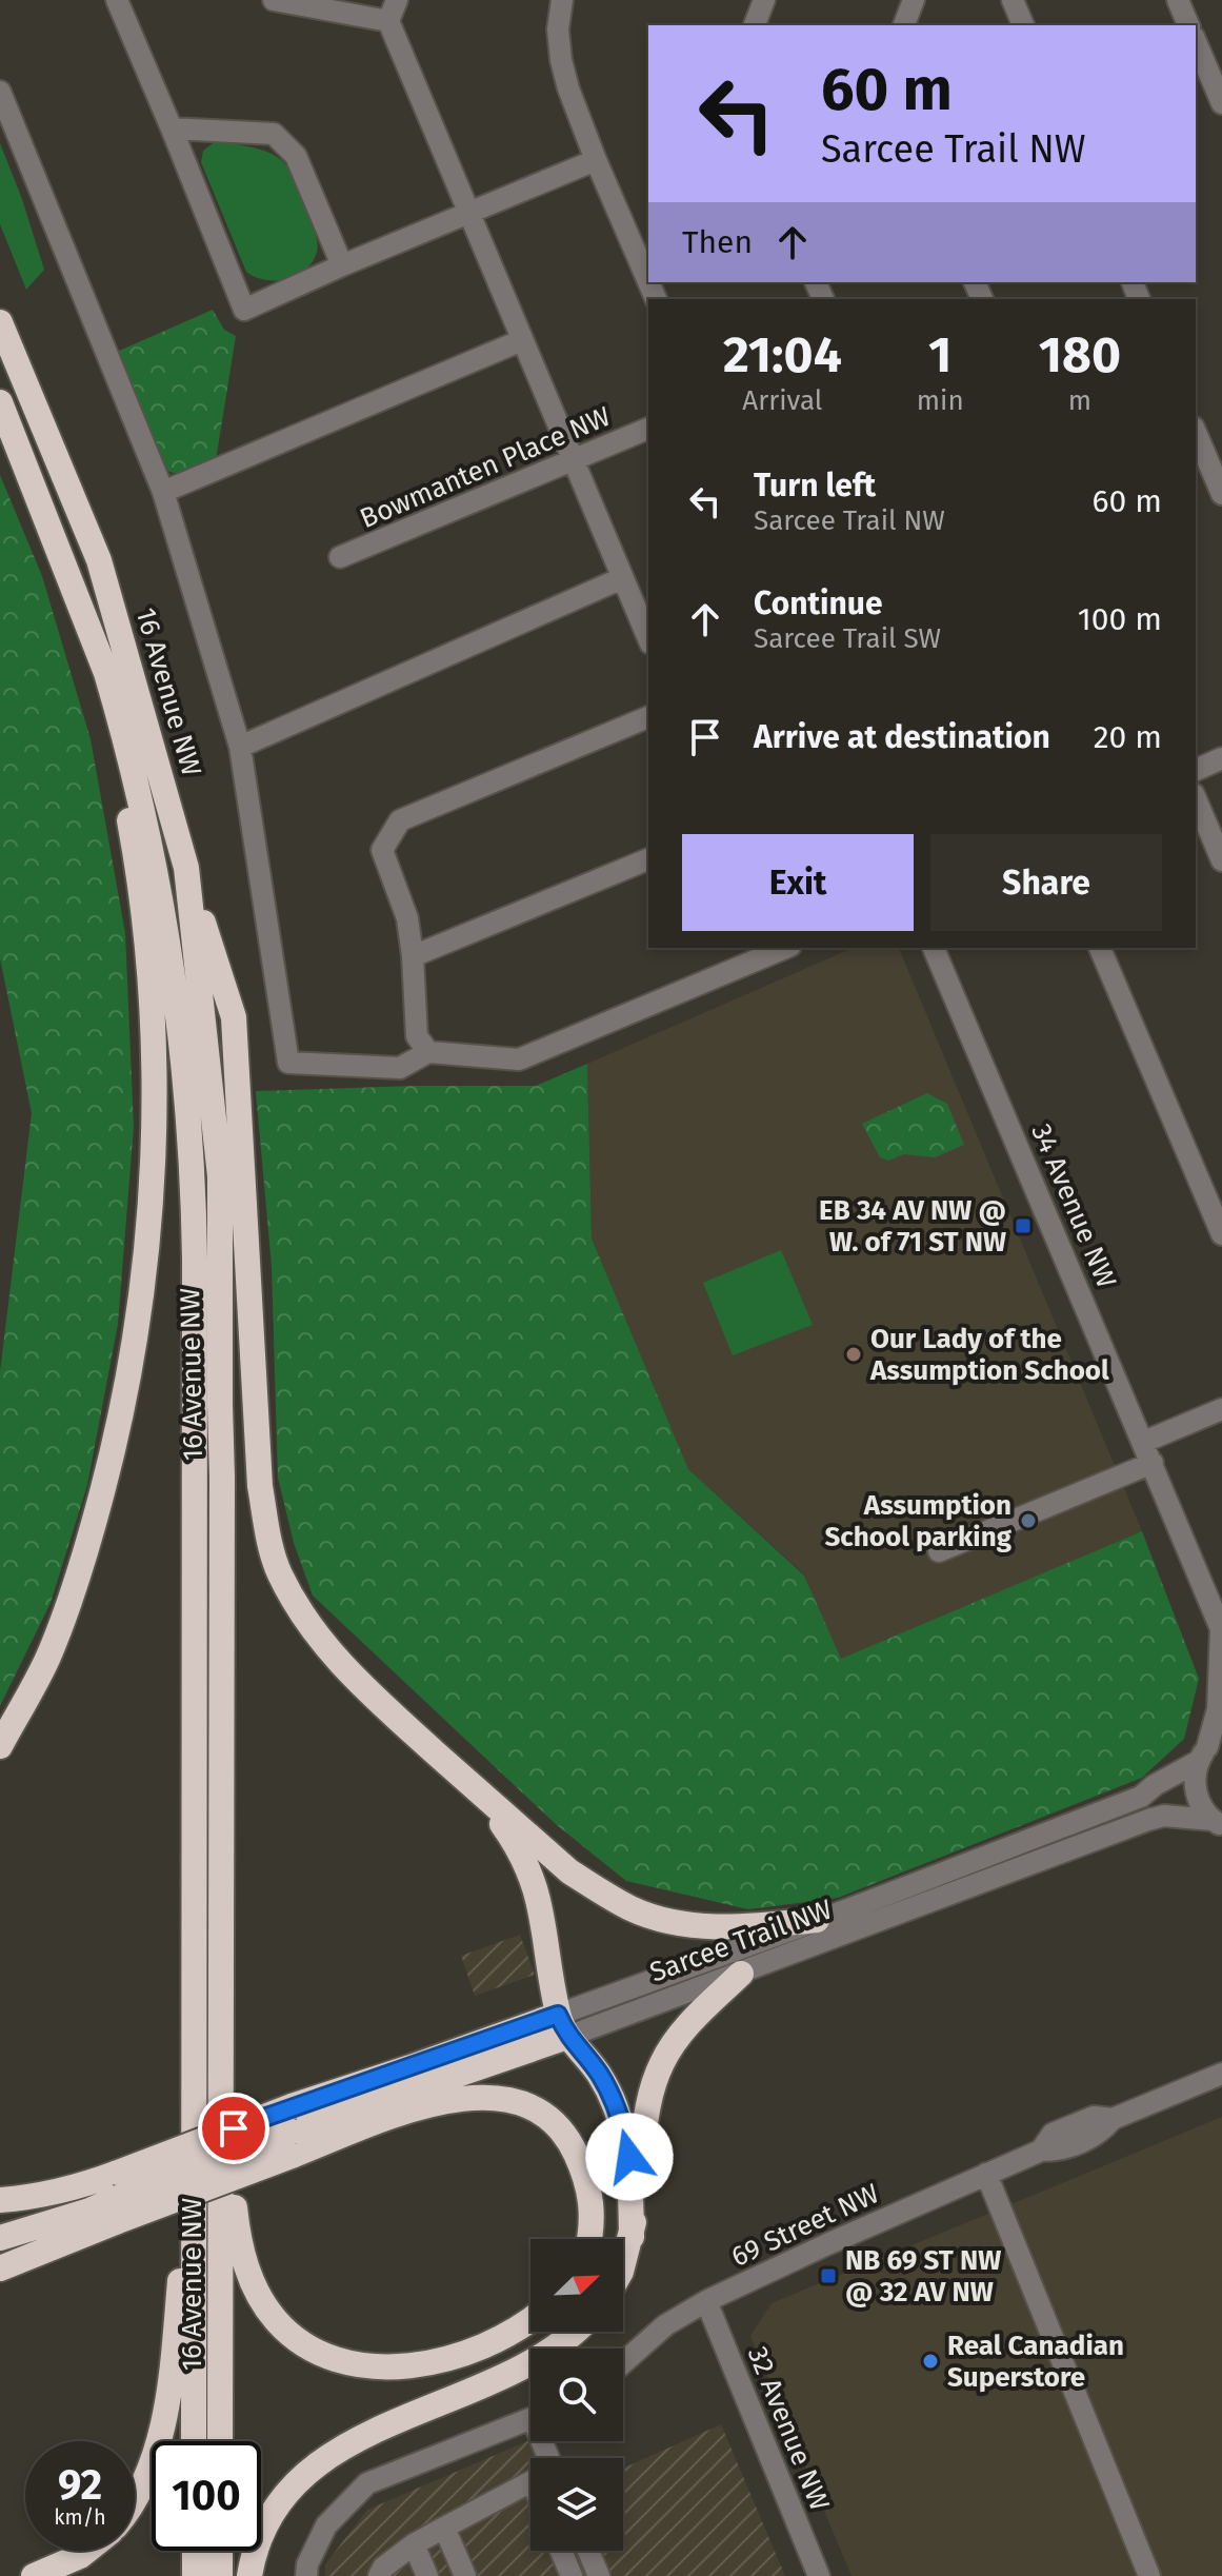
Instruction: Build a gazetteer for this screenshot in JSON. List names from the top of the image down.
{
  "streets": {
    "highway": ["16 Avenue NW", "Sarcee Trail NW"],
    "street": [
      "Bowmanten Place NW",
      "34 Avenue NW",
      "69 Street NW",
      "32 Avenue NW"
    ]
  },
  "crossings": [
    ["34 Avenue NW", "Sarcee Trail NW"],
    ["69 Street NW", "32 Avenue NW"]
  ],
  "places": {
    "transit": ["EB 34 AV NW @ W. of 71 ST NW", "NB 69 ST NW @ 32 AV NW"],
    "other": ["Our Lady of the Assumption School", "Assumption School parking", "Real Canadian Superstore"]
  },
  "north": "top right",
  "page": {
    "turn": ["60 m", "Sarcee Trail NW"],
    "then": "Then",
    "eta": [
      "21:04",
      "Arrival",
      "1",
      "min",
      "180",
      "m"
    ],
    "list": [
      {
        "name": "Turn left",
        "note": "Sarcee Trail NW",
        "value": "60 m"
      },
      {
        "name": "Continue",
        "note": "Sarcee Trail SW",
        "value": "100 m"
      },
      {
        "name": "Arrive at destination",
        "value": "20 m"
      }
    ],
    "buttons": ["Exit", "Share"],
    "speed": "92 km/h",
    "limit": "100"
  }
}
